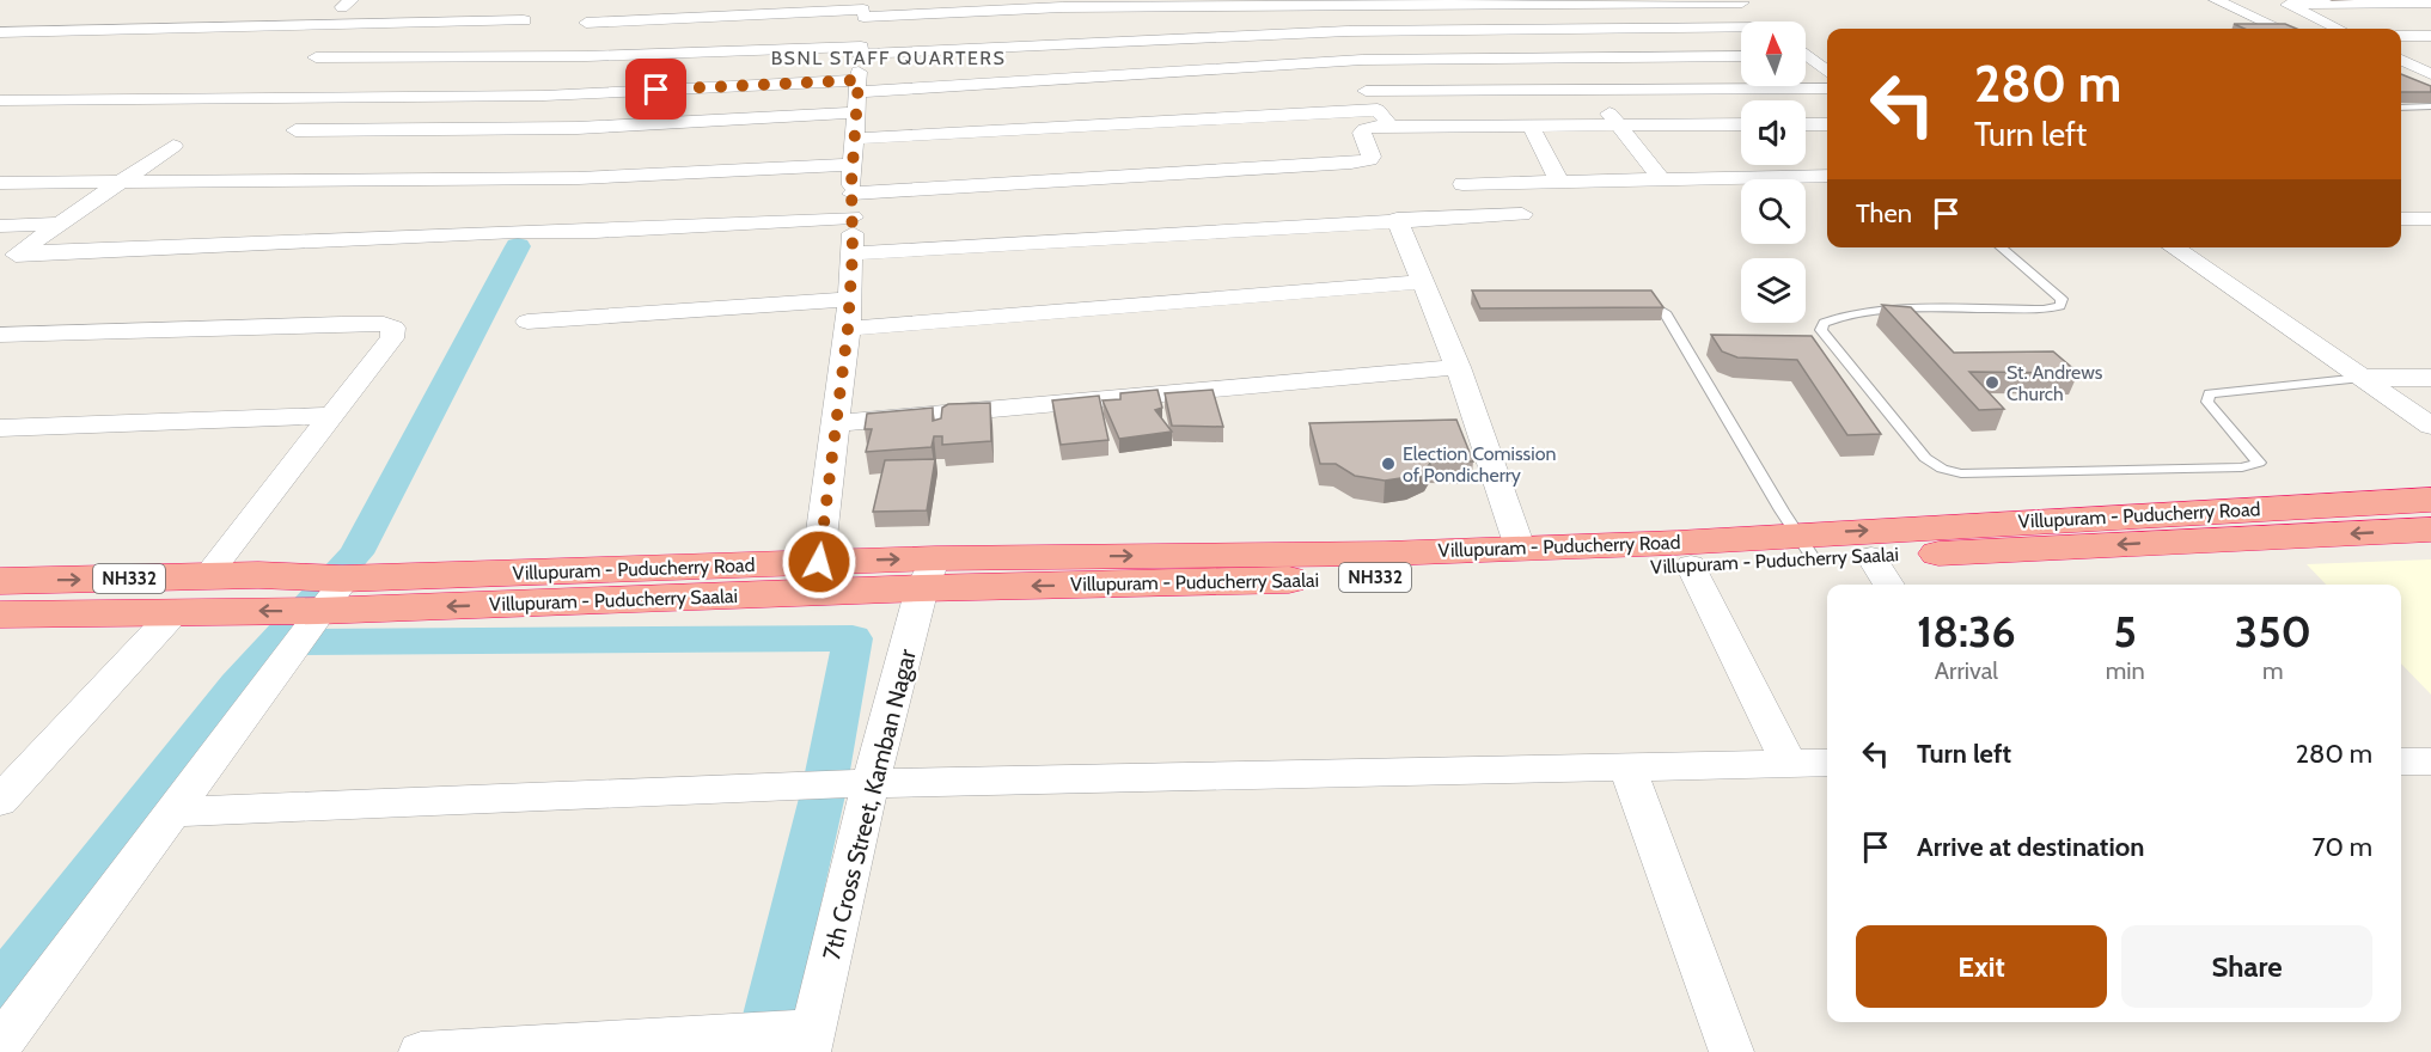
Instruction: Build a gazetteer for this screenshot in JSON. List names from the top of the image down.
{
  "streets": {
    "highway": ["Villupuram - Puducherry Road", "Villupuram - Puducherry Saalai", "NH332"],
    "street": ["7th Cross Street, Kamban Nagar"]
  },
  "crossings": [
    ["Villupuram - Puducherry Road", "Villupuram - Puducherry Saalai"],
    ["Villupuram - Puducherry Saalai", "7th Cross Street, Kamban Nagar"]
  ],
  "one_way": ["Villupuram - Puducherry Road"],
  "districts": ["BSNL STAFF QUARTERS"],
  "places": ["St. Andrews Church", "Election Comission of Pondicherry"],
  "north": "top",
  "page": {
    "turn": ["280 m", "Turn left"],
    "then": "Then",
    "eta": [
      "18:36",
      "Arrival",
      "5",
      "min",
      "350",
      "m"
    ],
    "list": [
      {
        "name": "Turn left",
        "value": "280 m"
      },
      {
        "name": "Arrive at destination",
        "value": "70 m"
      }
    ],
    "buttons": ["Exit", "Share"]
  }
}
